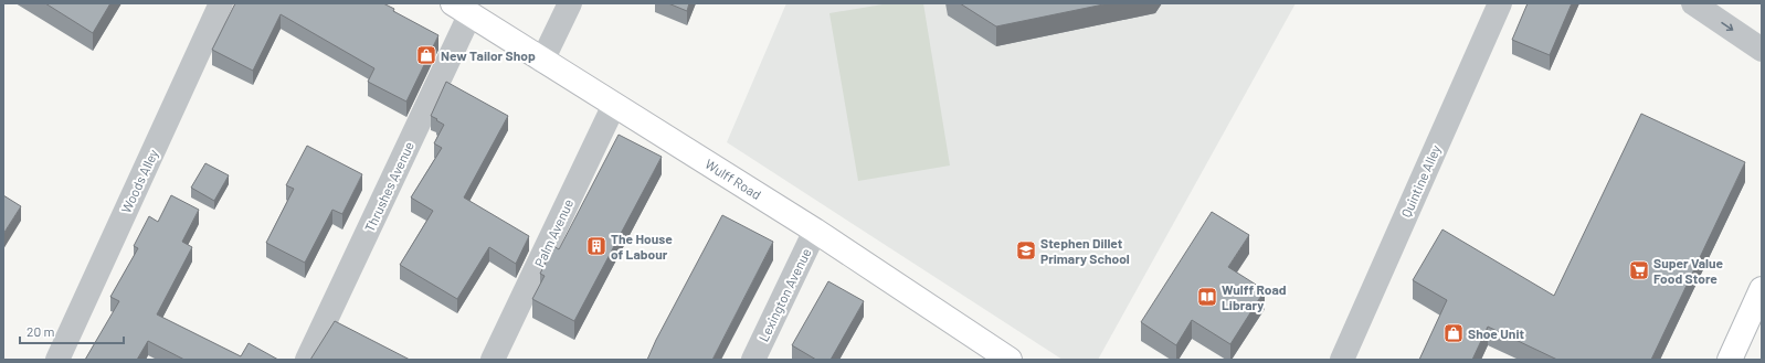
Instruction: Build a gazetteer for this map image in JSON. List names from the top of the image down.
{
  "streets": {
    "main road": ["Wulff Road"],
    "street": [
      "Woods Alley",
      "Quintine Alley",
      "Thrushes Avenue",
      "Palm Avenue",
      "Lexington Avenue"
    ]
  },
  "crossings": [
    ["Wulff Road", "Thrushes Avenue"],
    ["Wulff Road", "Palm Avenue"],
    ["Wulff Road", "Lexington Avenue"]
  ],
  "places": {
    "shop": ["New Tailor Shop", "Shoe Unit"],
    "building": ["The House of Labour"],
    "school or university": ["Stephen Dillet Primary School"],
    "supermarket": ["Super Value Food Store"],
    "library": ["Wulff Road Library"]
  },
  "scale_bar": "20 m"
}
